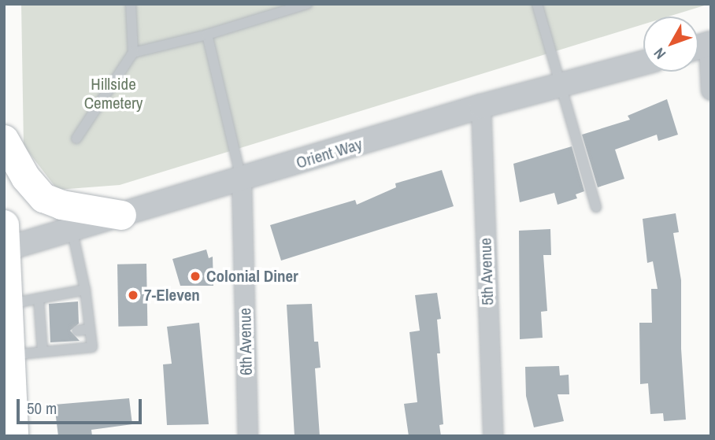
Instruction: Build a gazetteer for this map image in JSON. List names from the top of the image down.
{
  "streets": {
    "street": ["Orient Way", "5th Avenue", "6th Avenue"]
  },
  "crossings": [
    ["Orient Way", "5th Avenue"],
    ["Orient Way", "6th Avenue"]
  ],
  "parks": ["Hillside Cemetery"],
  "places": ["Colonial Diner", "7-Eleven"],
  "scale_bar": "50 m",
  "north": "bottom left"
}
